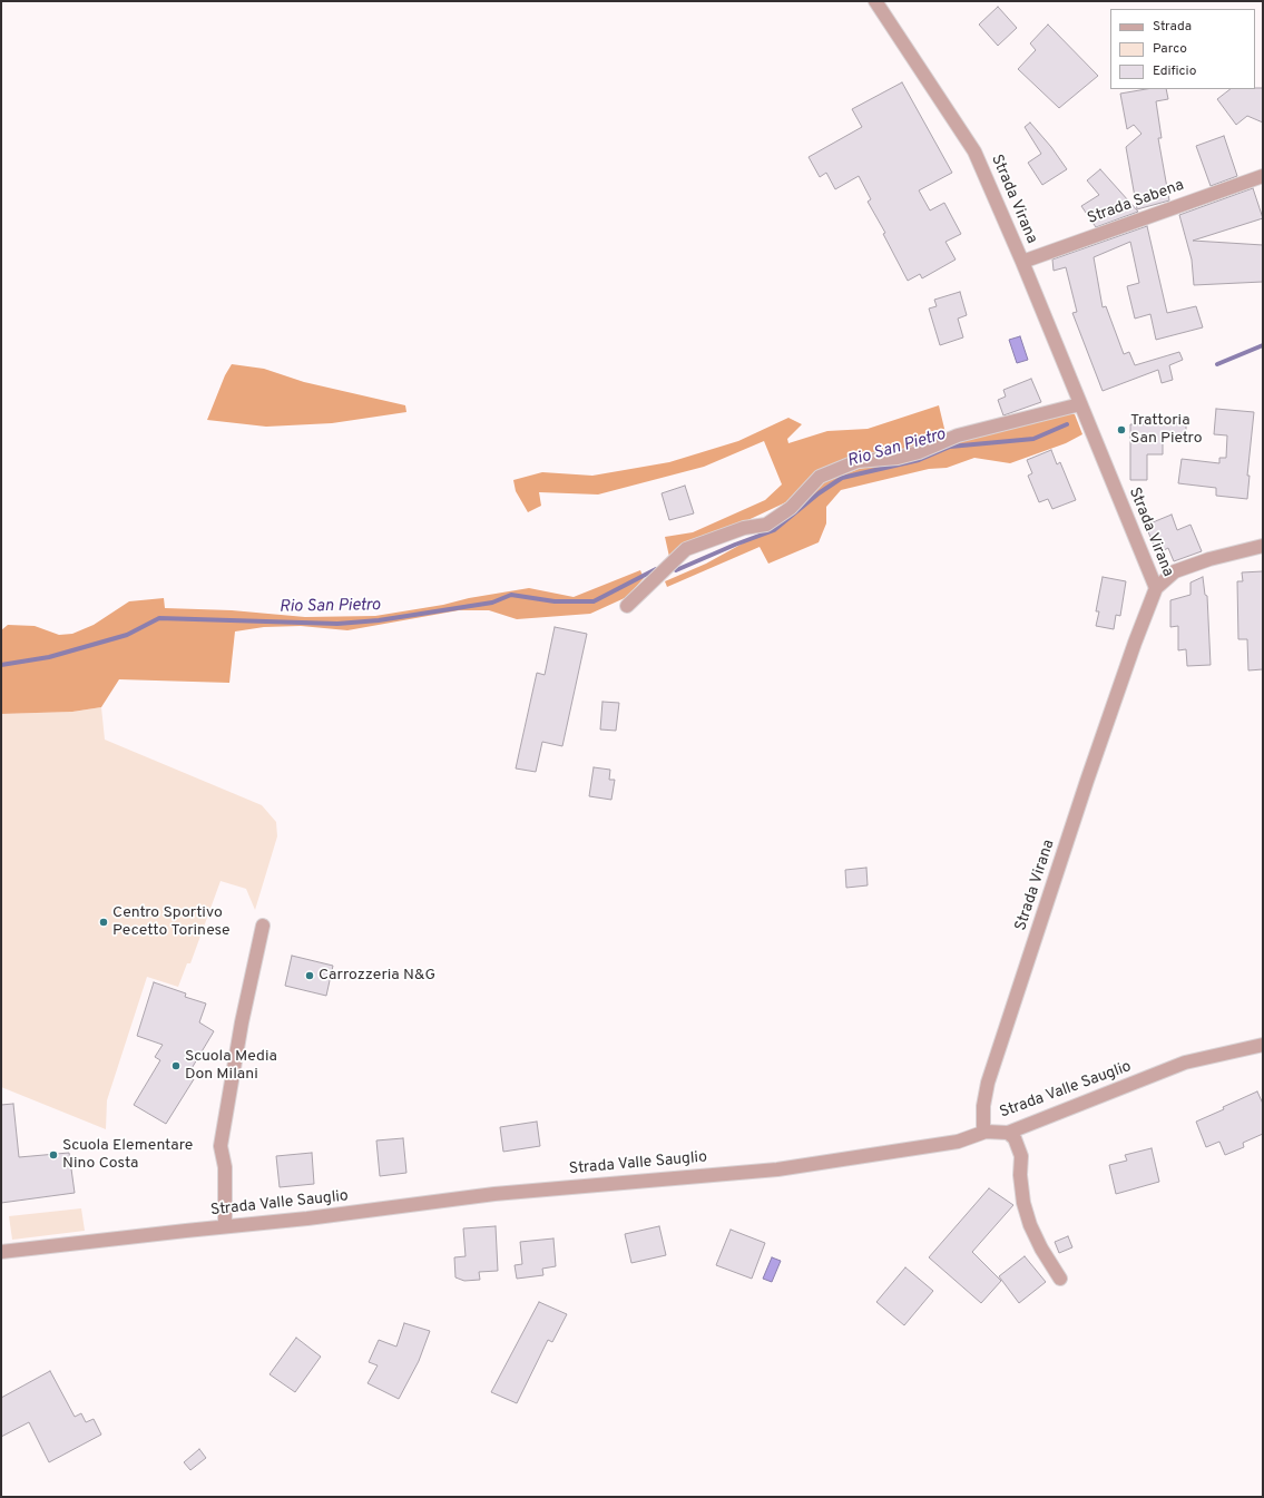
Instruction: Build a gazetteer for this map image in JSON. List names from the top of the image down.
{
  "streets": {
    "street": ["Strada Virana", "Strada Sabena", "Strada Valle Sauglio"]
  },
  "crossings": [
    ["Strada Virana", "Strada Sabena"],
    ["Strada Virana", "Strada Valle Sauglio"]
  ],
  "water": ["Rio San Pietro"],
  "places": [
    "Trattoria San Pietro",
    "Centro Sportivo Pecetto Torinese",
    "Carrozzeria N&G",
    "Scuola Media Don Milani",
    "Scuola Elementare Nino Costa"
  ],
  "legend": ["Strada", "Parco", "Edificio"]
}
